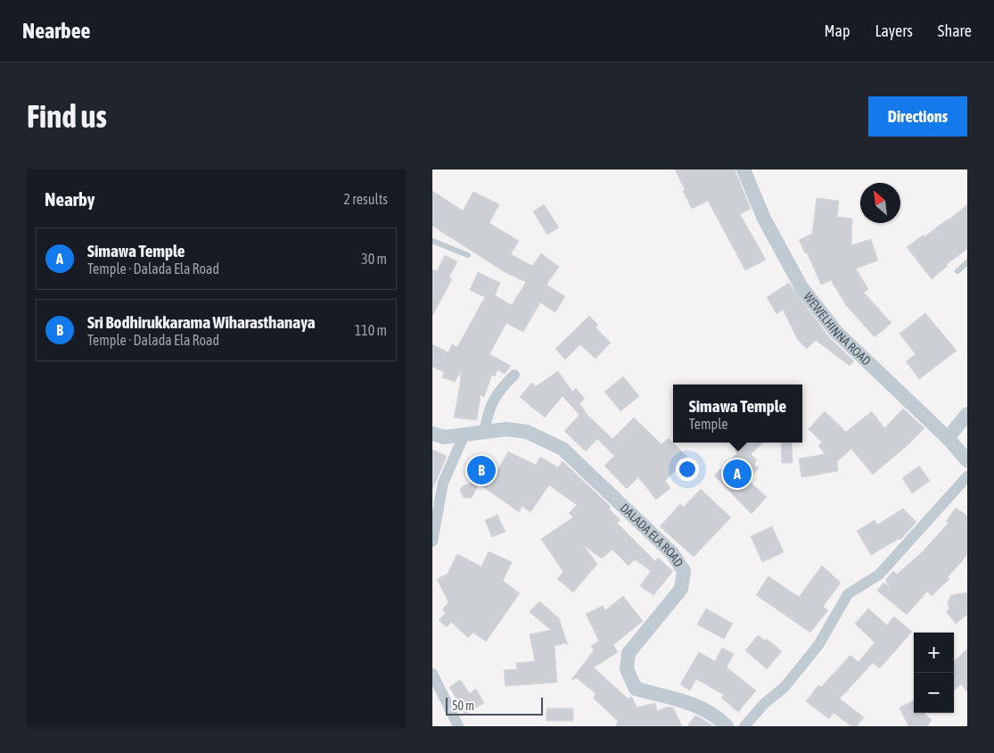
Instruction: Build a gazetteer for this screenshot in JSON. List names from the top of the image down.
{
  "streets": {
    "street": ["WEWELHINNA ROAD", "DALADA ELA ROAD"]
  },
  "scale_bar": "50 m",
  "north": "top left",
  "page": {
    "header": "Nearbee",
    "nav": ["Map", "Layers", "Share"],
    "buttons": "Directions",
    "title": "Find us",
    "heading": ["Nearby", "2 results"],
    "list": [
      {
        "mark": "A",
        "name": "Simawa Temple",
        "note": "Temple · Dalada Ela Road",
        "value": "30 m"
      },
      {
        "mark": "B",
        "name": "Sri Bodhirukkarama Wiharasthanaya",
        "note": "Temple · Dalada Ela Road",
        "value": "110 m"
      }
    ],
    "popup": ["Simawa Temple", "Temple"],
    "pins": ["B", "A"],
    "map_buttons": ["+", "−"],
    "scale": "50 m"
  }
}
